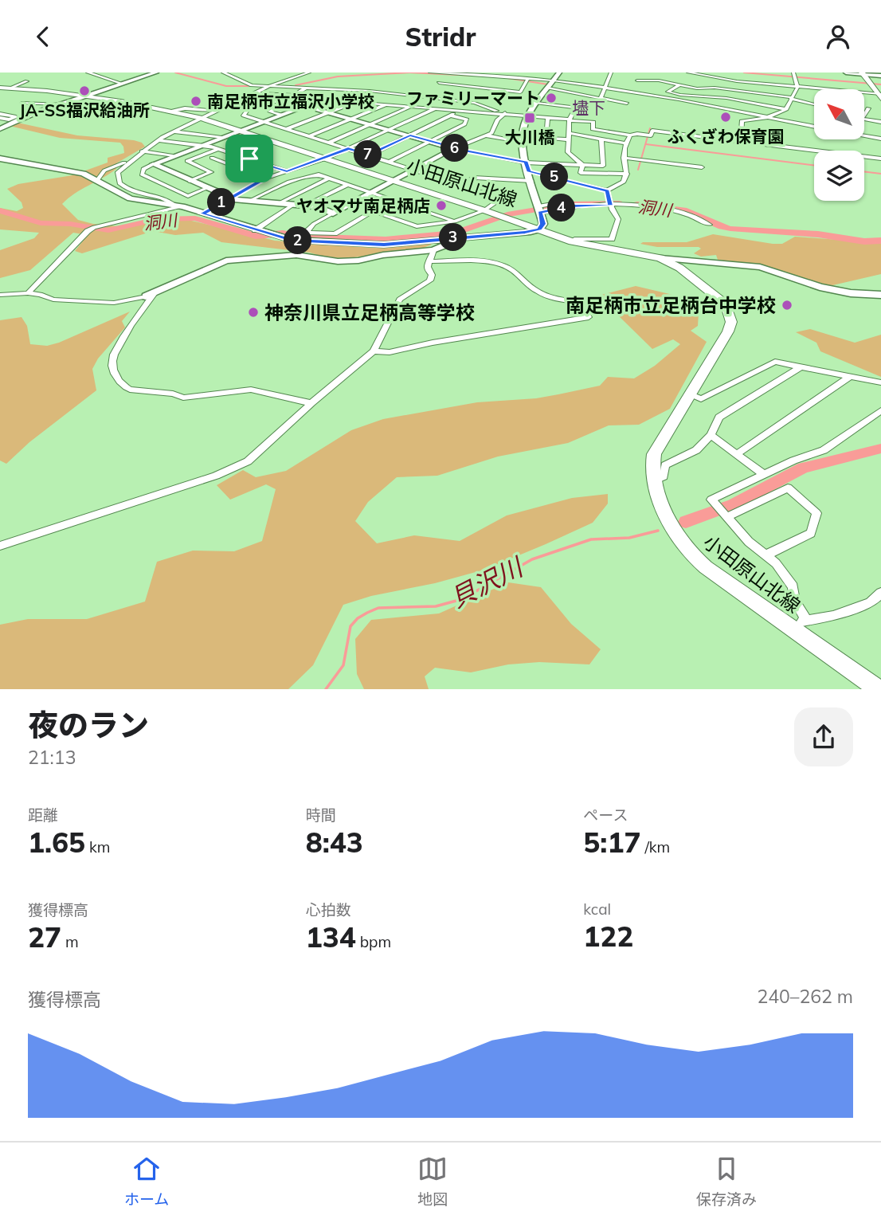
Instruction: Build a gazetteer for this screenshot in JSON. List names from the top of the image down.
{
  "streets": {
    "main road": ["小田原山北線"]
  },
  "districts": ["壗下"],
  "water": ["洞川", "貝沢川"],
  "places": {
    "other": [
      "JA-SS福沢給油所",
      "ファミリーマート",
      "南足柄市立福沢小学校",
      "ふくざわ保育園",
      "ヤオマサ南足柄店",
      "南足柄市立足柄台中学校",
      "神奈川県立足柄高等学校"
    ],
    "transit": ["大川橋"]
  },
  "north": "top left",
  "page": {
    "header": "Stridr",
    "pins": [
      "6",
      "7",
      "5",
      "1",
      "4",
      "3",
      "2"
    ],
    "heading": ["夜のラン", "21:13"],
    "stats": [
      ["距離", "1.65 km"],
      ["時間", "8:43"],
      ["ペース", "5:17 /km"],
      ["獲得標高", "27 m"],
      ["心拍数", "134 bpm"],
      ["kcal", "122"]
    ],
    "chart": ["獲得標高", "240–262 m"],
    "tabs": ["ホーム", "地図", "保存済み"]
  }
}
